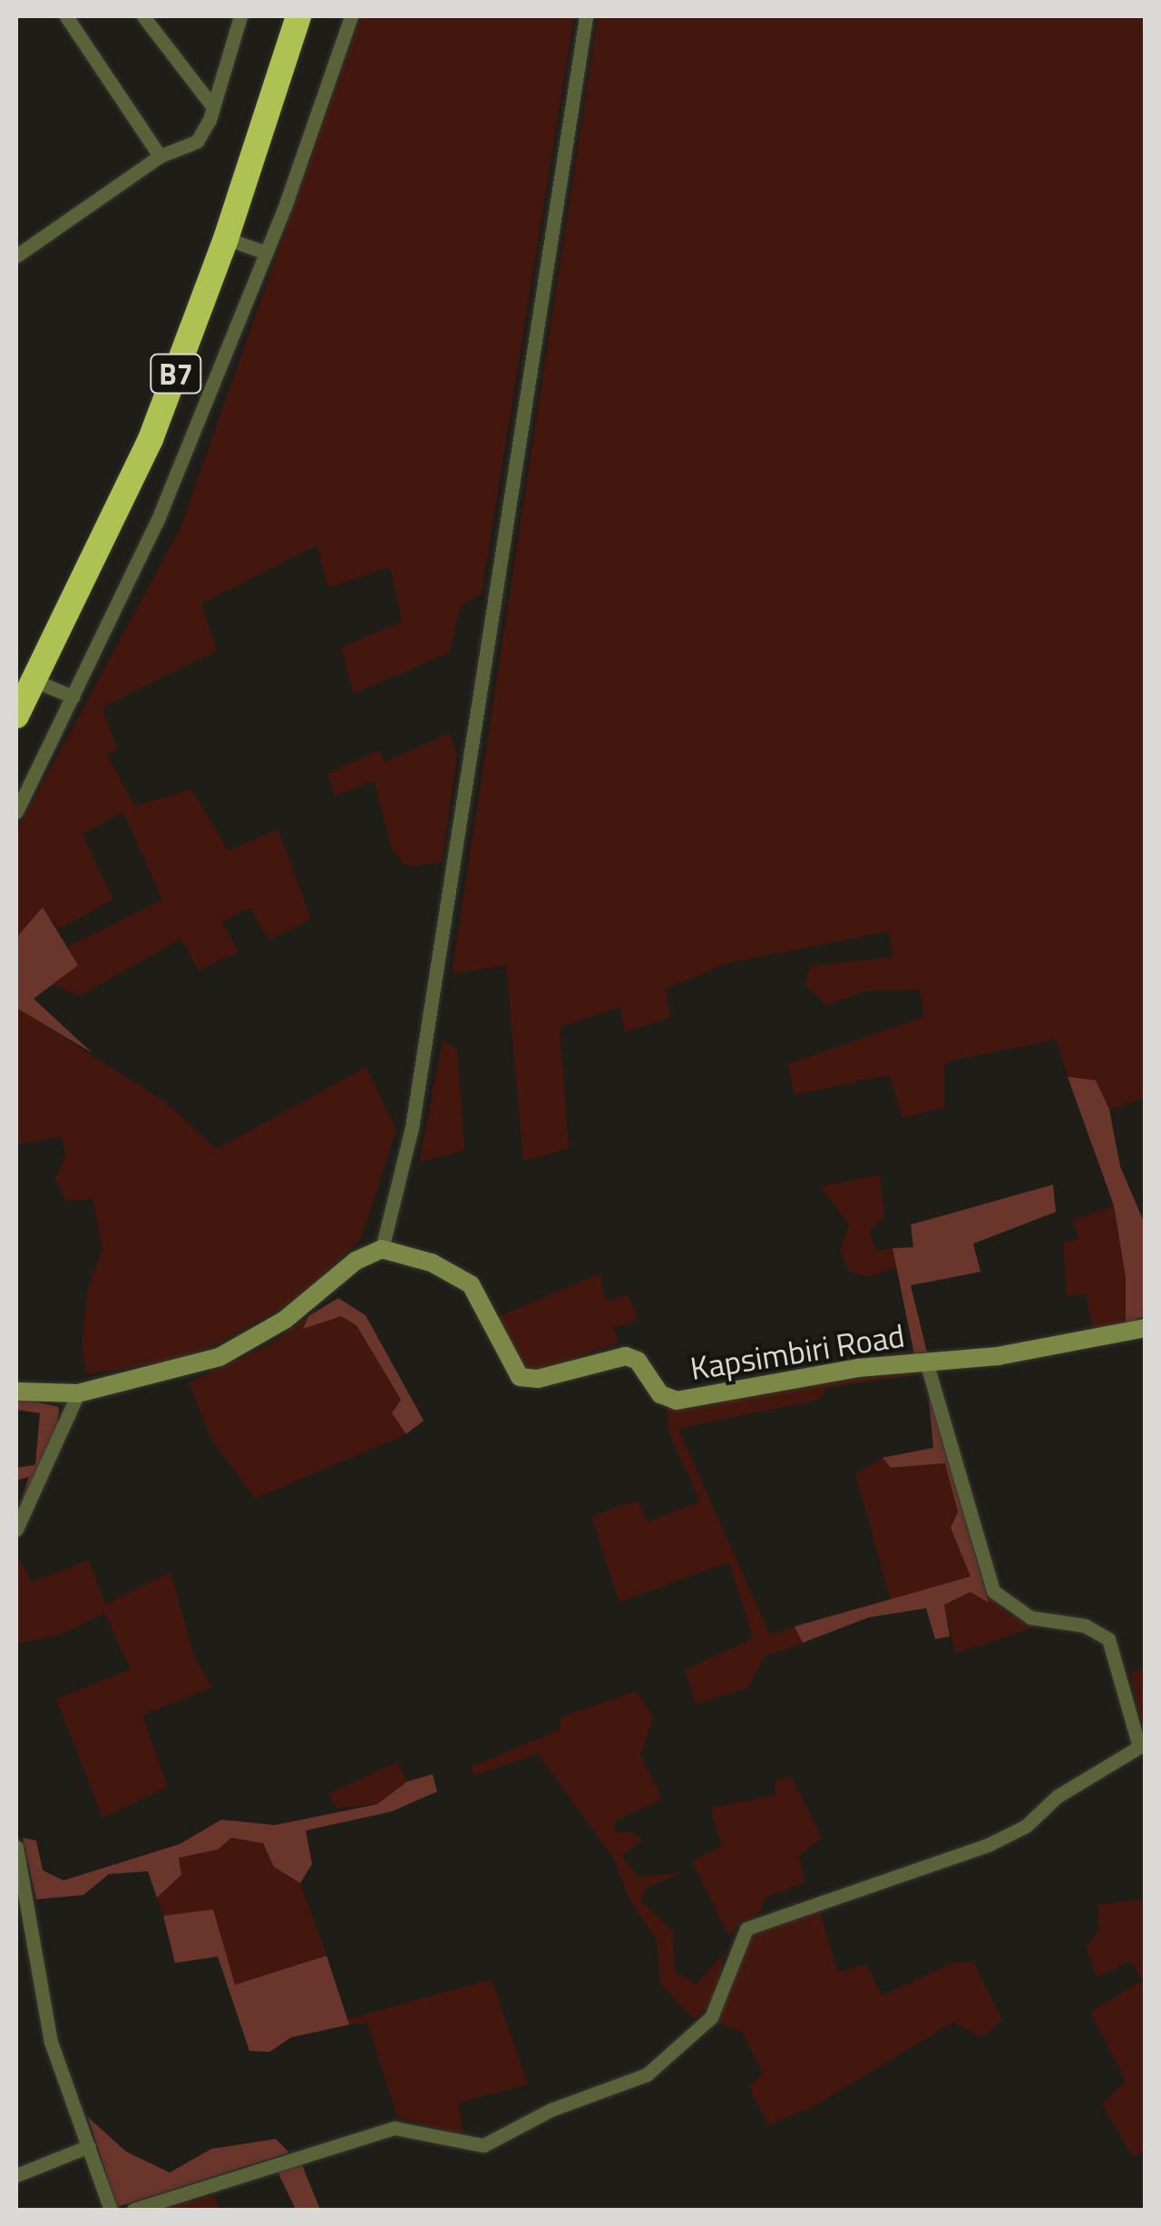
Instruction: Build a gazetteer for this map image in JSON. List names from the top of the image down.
{
  "streets": {
    "highway": ["B7"],
    "street": ["Kapsimbiri Road"]
  }
}
